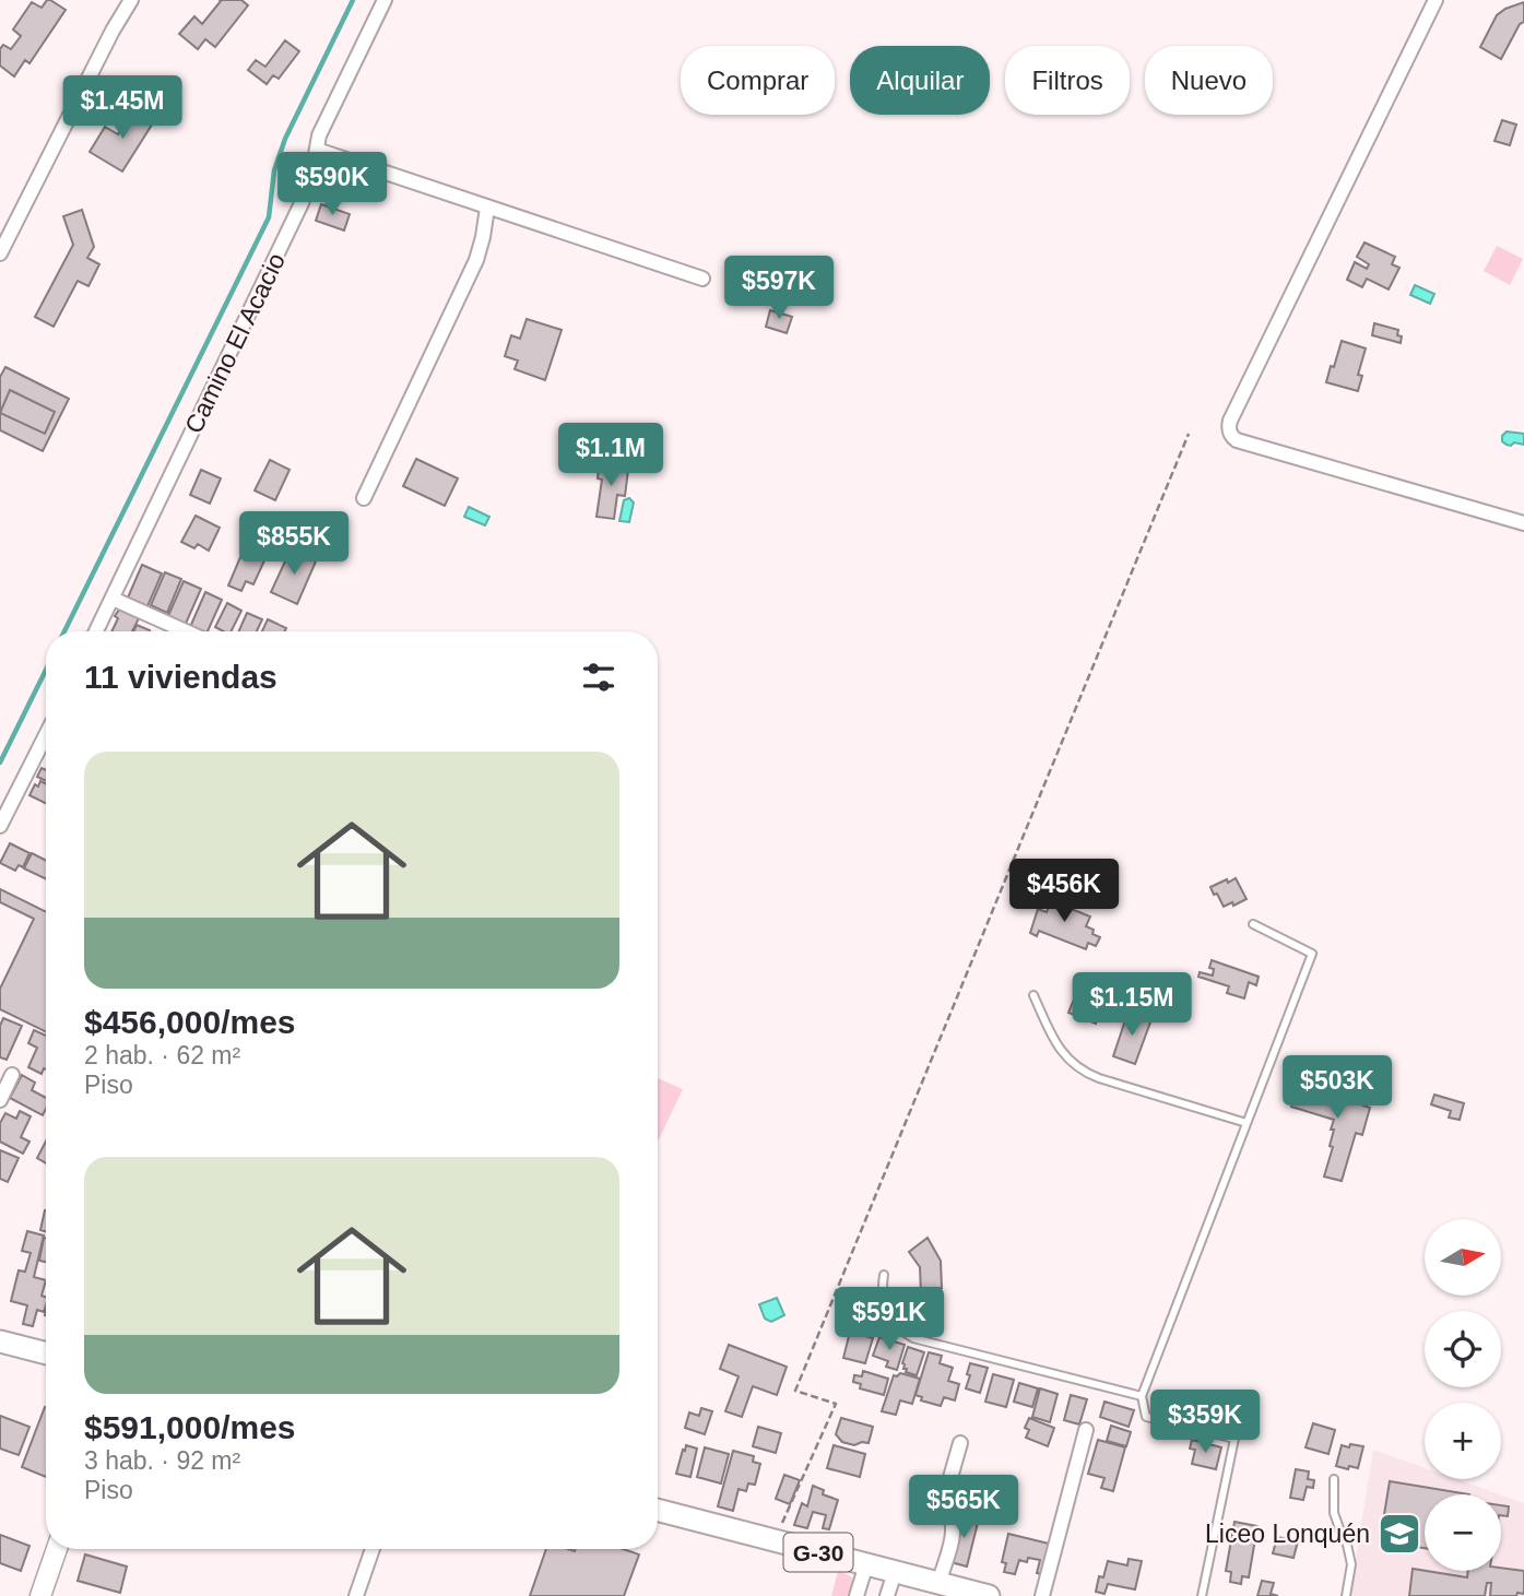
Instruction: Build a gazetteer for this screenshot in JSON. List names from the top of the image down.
{
  "streets": {
    "main road": ["G-30"],
    "street": ["Camino El Acacio"]
  },
  "places": {
    "school or university": ["Liceo Lonquén"]
  },
  "north": "right",
  "page": {
    "chip": [
      "Comprar",
      "Alquilar",
      "Filtros",
      "Nuevo"
    ],
    "price": [
      "$1.45M",
      "$590K",
      "$597K",
      "$1.1M",
      "$855K",
      "$456K",
      "$1.15M",
      "$503K",
      "$591K",
      "$359K",
      "$565K"
    ],
    "heading": "11 viviendas",
    "list": [
      {
        "name": "$456,000/mes",
        "note": "2 hab. · 62 m² · Piso"
      },
      {
        "name": "$591,000/mes",
        "note": "3 hab. · 92 m² · Piso"
      }
    ],
    "map_buttons": ["+", "−"]
  }
}
